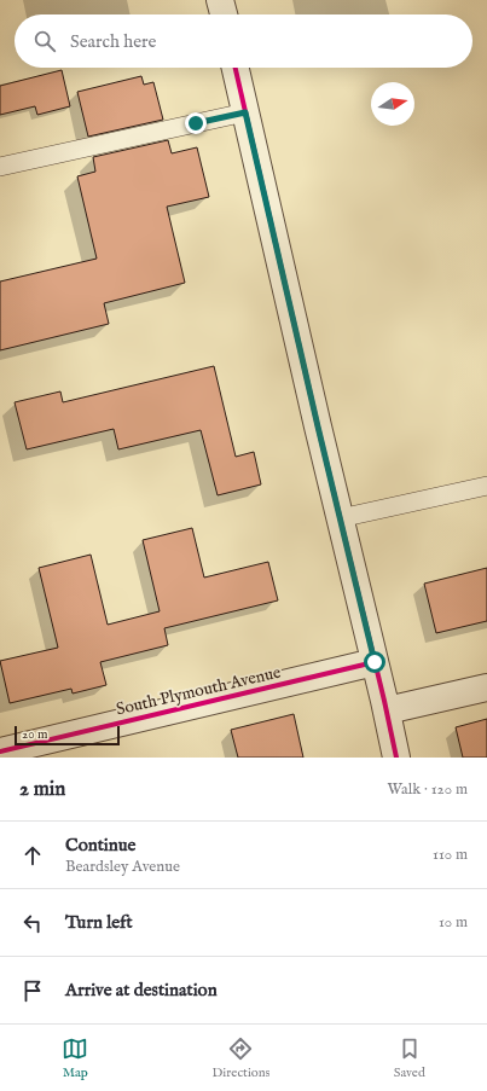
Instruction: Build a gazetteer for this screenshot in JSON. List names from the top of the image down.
{
  "streets": {
    "street": ["South Plymouth Avenue"]
  },
  "scale_bar": "20 m",
  "north": "right",
  "page": {
    "search": "Search here",
    "scale": "20 m",
    "heading": ["2 min", "Walk · 120 m"],
    "list": [
      ["Continue", "Beardsley Avenue", "110 m"],
      ["Turn left", "10 m"],
      "Arrive at destination"
    ],
    "nav": ["Map", "Directions", "Saved"]
  }
}
